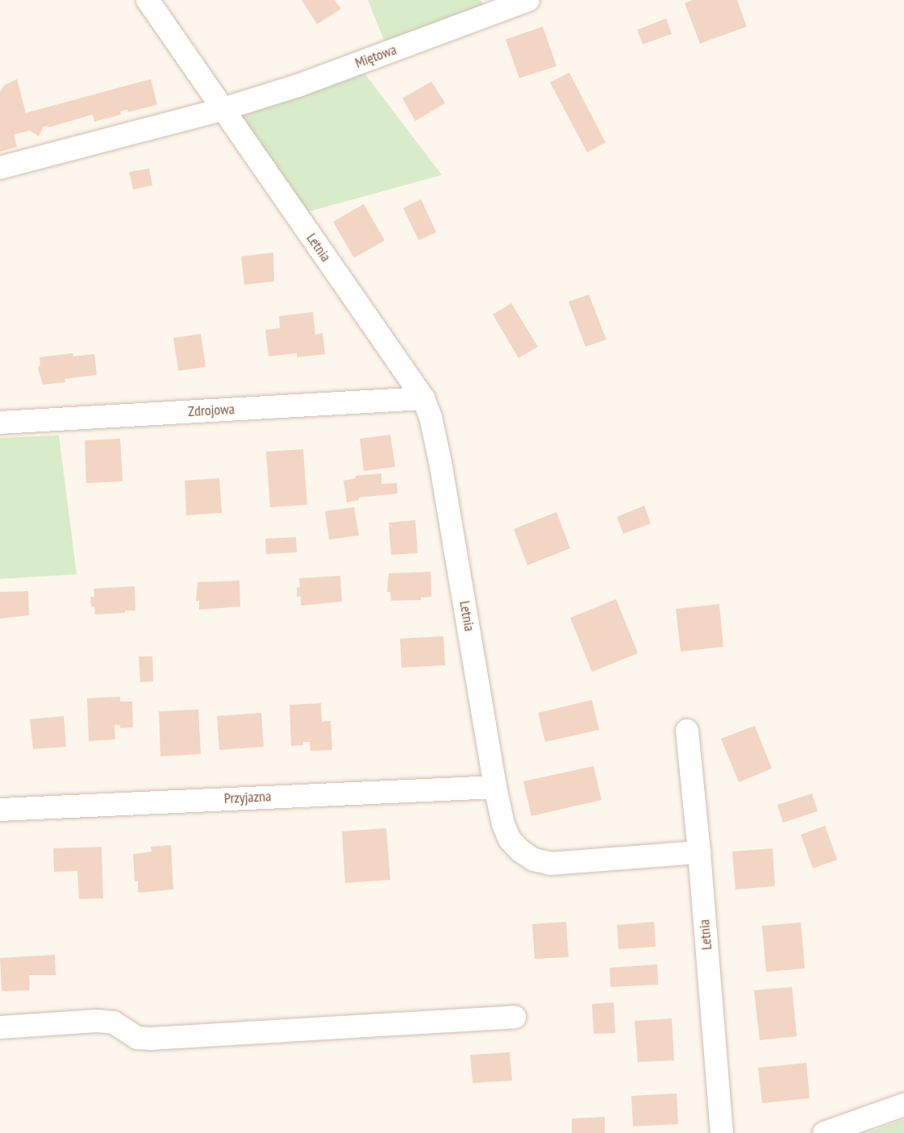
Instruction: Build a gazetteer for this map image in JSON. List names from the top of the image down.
{
  "streets": {
    "street": [
      "Miętowa",
      "Letnia",
      "Zdrojowa",
      "Przyjazna"
    ]
  },
  "crossings": [
    ["Miętowa", "Letnia"],
    ["Letnia", "Zdrojowa"],
    ["Letnia", "Przyjazna"]
  ]
}
